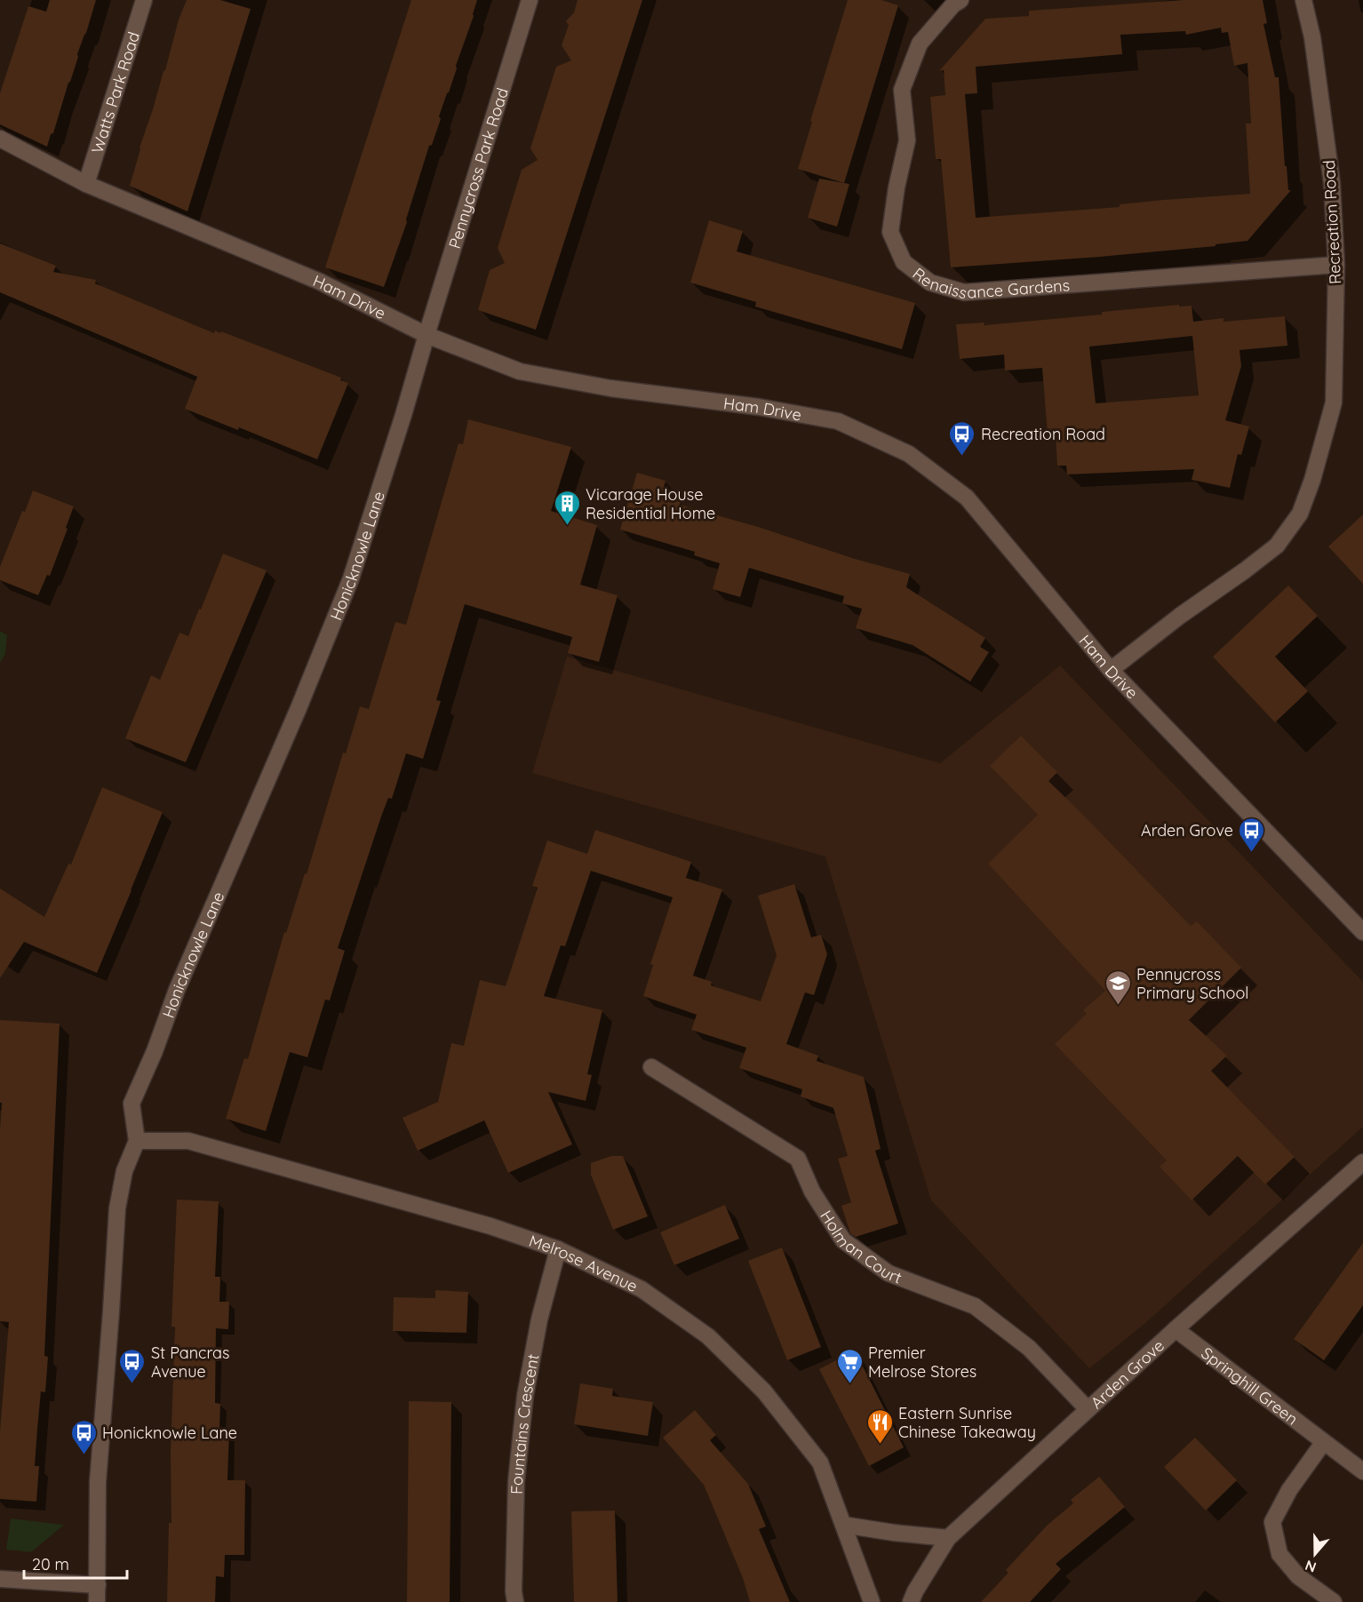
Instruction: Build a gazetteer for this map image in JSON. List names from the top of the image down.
{
  "streets": {
    "street": [
      "Watts Park Road",
      "Pennycross Park Road",
      "Recreation Road",
      "Renaissance Gardens",
      "Ham Drive",
      "Honicknowle Lane",
      "Holman Court",
      "Melrose Avenue",
      "Arden Grove",
      "Springhill Green",
      "Fountains Crescent"
    ]
  },
  "crossings": [
    ["Watts Park Road", "Ham Drive"],
    ["Pennycross Park Road", "Ham Drive"],
    ["Pennycross Park Road", "Honicknowle Lane"],
    ["Recreation Road", "Renaissance Gardens"],
    ["Recreation Road", "Ham Drive"],
    ["Ham Drive", "Honicknowle Lane"],
    ["Honicknowle Lane", "Melrose Avenue"],
    ["Holman Court", "Arden Grove"],
    ["Melrose Avenue", "Fountains Crescent"],
    ["Arden Grove", "Springhill Green"]
  ],
  "places": {
    "bus stop": [
      "Recreation Road",
      "Arden Grove",
      "St Pancras Avenue",
      "Honicknowle Lane"
    ],
    "building": ["Vicarage House Residential Home"],
    "school or university": ["Pennycross Primary School"],
    "supermarket": ["Premier Melrose Stores"],
    "restaurant": ["Eastern Sunrise Chinese Takeaway"]
  },
  "scale_bar": "20 m",
  "north": "bottom"
}
